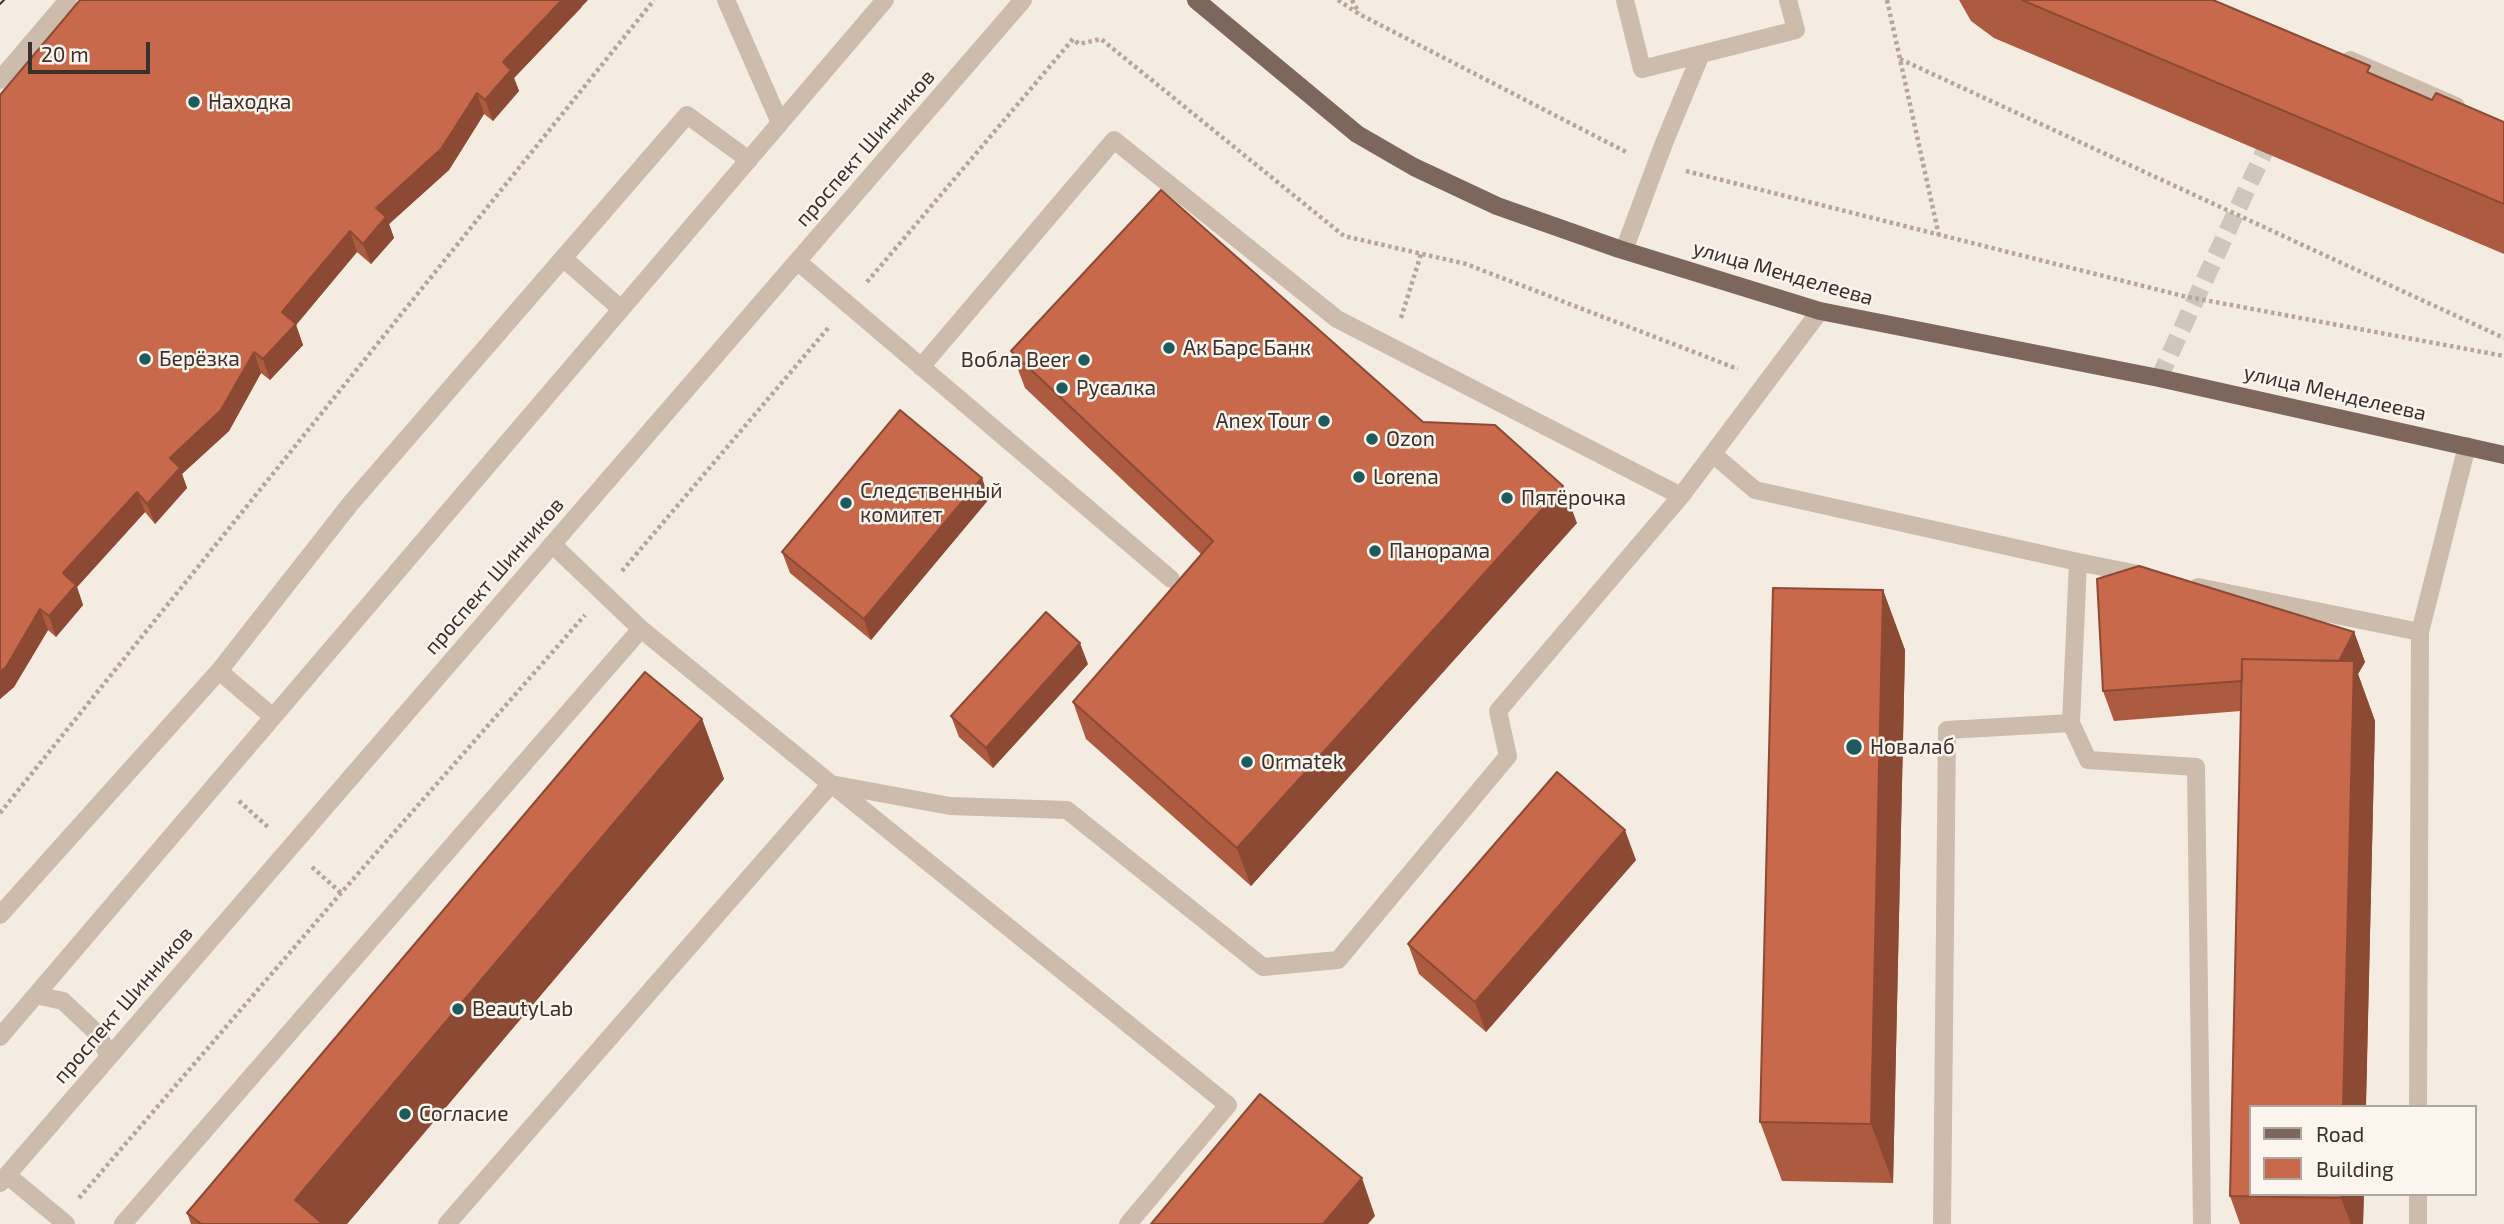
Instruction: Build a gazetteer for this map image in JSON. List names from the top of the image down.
{
  "streets": {
    "main road": ["улица Менделеева"],
    "street": ["проспект Шинников"]
  },
  "places": [
    "Находка",
    "Ак Барс Банк",
    "Берёзка",
    "Вобла Beer",
    "Русалка",
    "Anex Tour",
    "Ozon",
    "Lorena",
    "Пятёрочка",
    "Следственный комитет",
    "Панорама",
    "Новалаб",
    "Ormatek",
    "BeautyLab",
    "Согласие"
  ],
  "legend": ["Road", "Building"],
  "scale_bar": "20 m"
}
